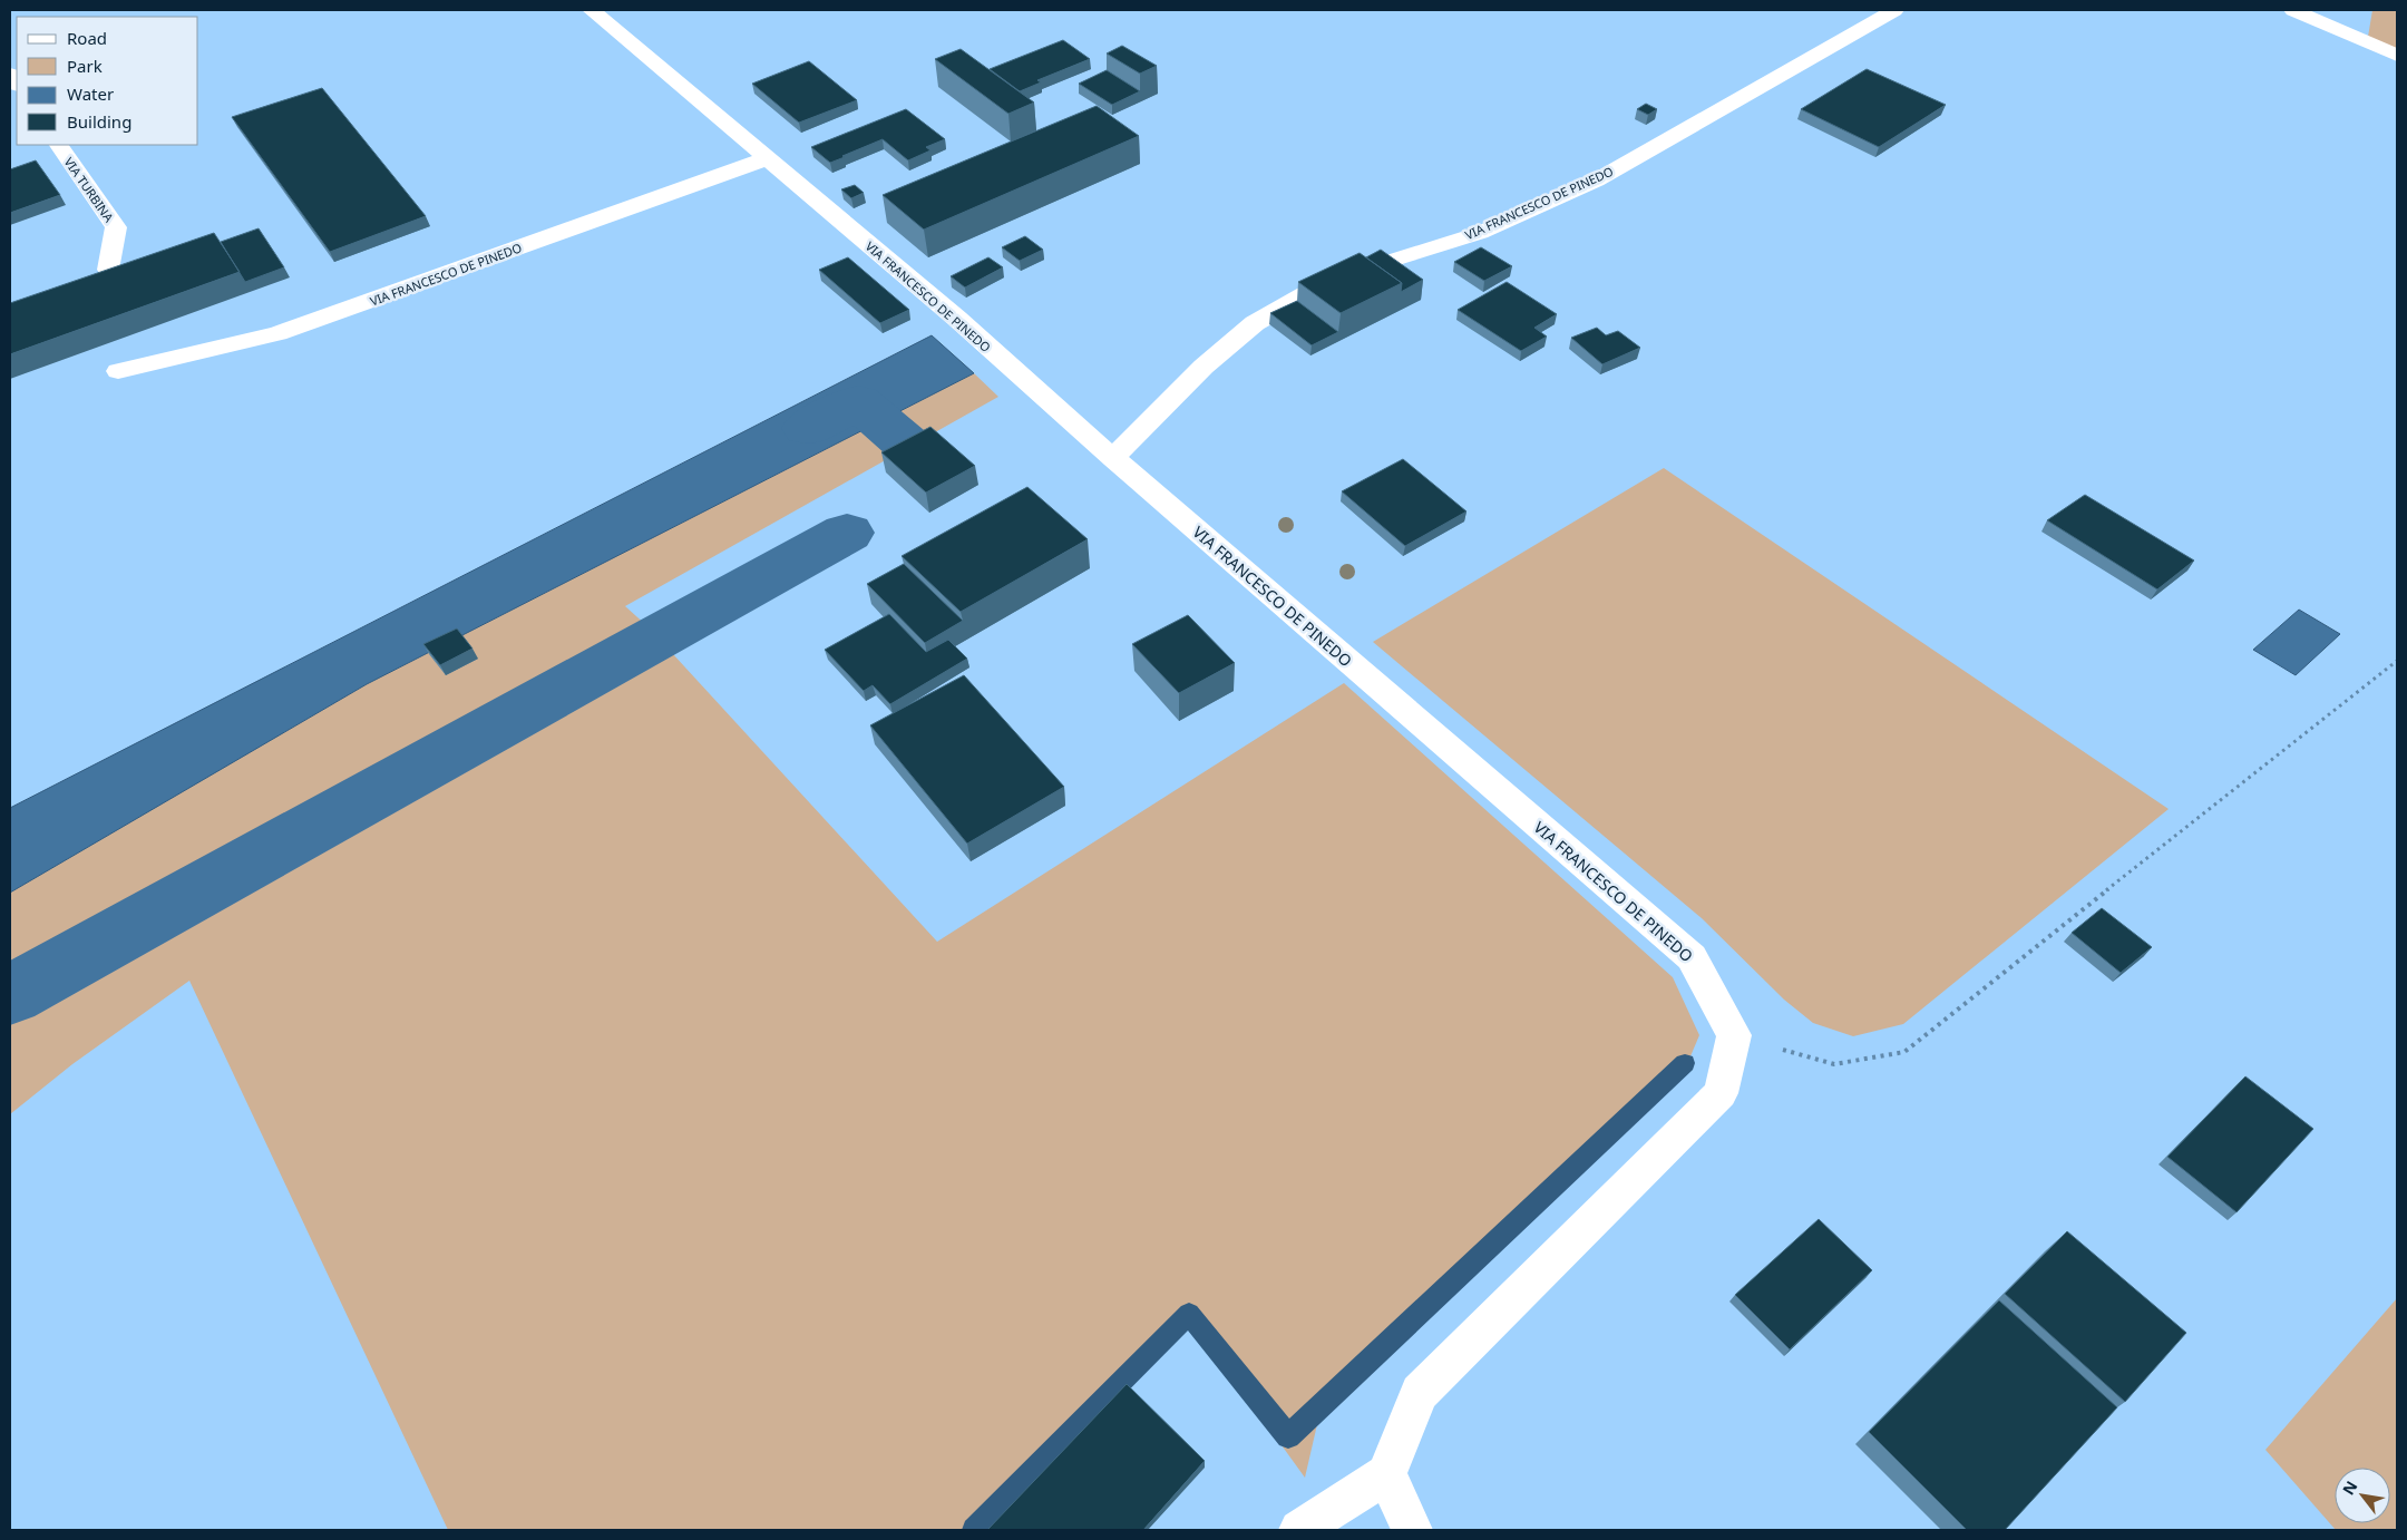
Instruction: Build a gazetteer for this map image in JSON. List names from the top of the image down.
{
  "streets": {
    "street": ["VIA TURBINA", "VIA FRANCESCO DE PINEDO"]
  },
  "legend": [
    "Road",
    "Park",
    "Water",
    "Building"
  ],
  "north": "top left"
}
